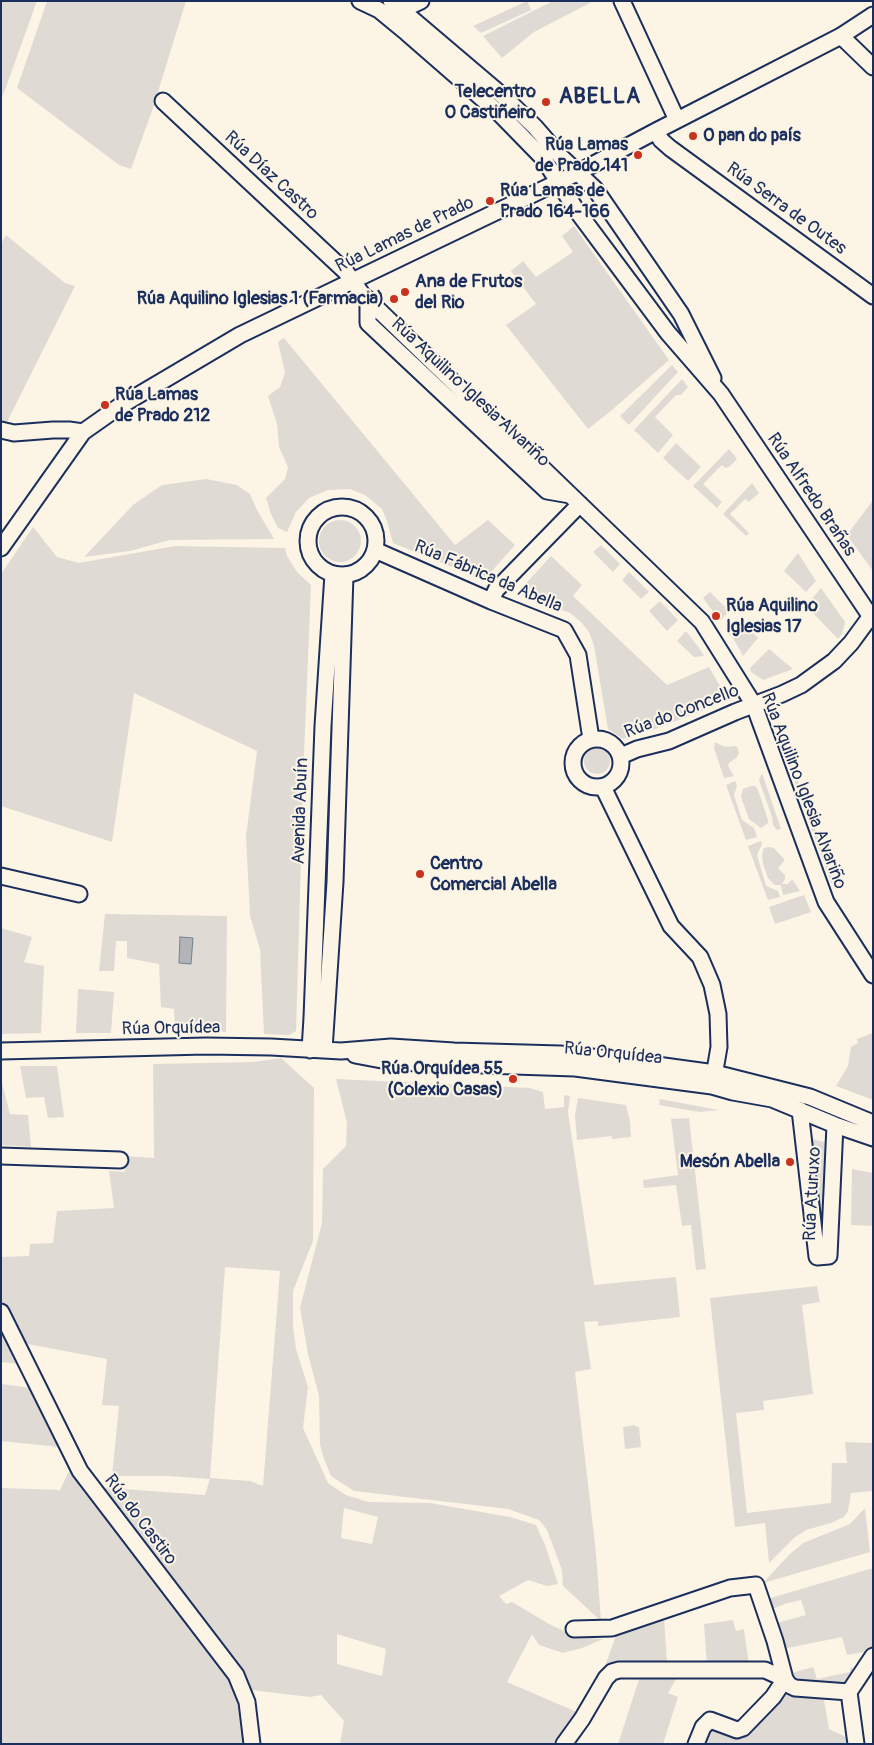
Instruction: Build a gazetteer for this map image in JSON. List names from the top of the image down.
{
  "streets": {
    "street": [
      "Rúa Díaz Castro",
      "Rúa Serra de Outes",
      "Rúa Lamas de Prado",
      "Rúa Aquilino Iglesia Alvariño",
      "Rúa Alfredo Brañas",
      "Rúa Fábrica da Abella",
      "Rúa do Concello",
      "Avenida Abuín",
      "Rúa Orquídea",
      "Rúa Aturuxo",
      "Rúa do Castiro"
    ]
  },
  "crossings": [
    ["Rúa Díaz Castro", "Rúa Lamas de Prado"],
    ["Rúa Díaz Castro", "Rúa Aquilino Iglesia Alvariño"],
    ["Rúa Serra de Outes", "Rúa Lamas de Prado"],
    ["Rúa Lamas de Prado", "Rúa Aquilino Iglesia Alvariño"],
    ["Rúa Lamas de Prado", "Rúa Alfredo Brañas"],
    ["Rúa Aquilino Iglesia Alvariño", "Rúa do Concello"],
    ["Rúa Alfredo Brañas", "Rúa do Concello"],
    ["Rúa Fábrica da Abella", "Rúa do Concello"],
    ["Rúa Fábrica da Abella", "Avenida Abuín"],
    ["Avenida Abuín", "Rúa Orquídea"],
    ["Rúa Orquídea", "Rúa Aturuxo"]
  ],
  "districts": ["ABELLA"],
  "places": [
    "Telecentro O Castiñeiro",
    "O pan do país",
    "Rúa Lamas de Prado 141",
    "Rúa Lamas de Prado 164-166",
    "Ana de Frutos del Rio",
    "Rúa Aquilino Iglesias 1 (Farmacia)",
    "Rúa Lamas de Prado 212",
    "Rúa Aquilino Iglesias 17",
    "Centro Comercial Abella",
    "Rúa Orquídea 55 (Colexio Casas)",
    "Mesón Abella"
  ]
}
